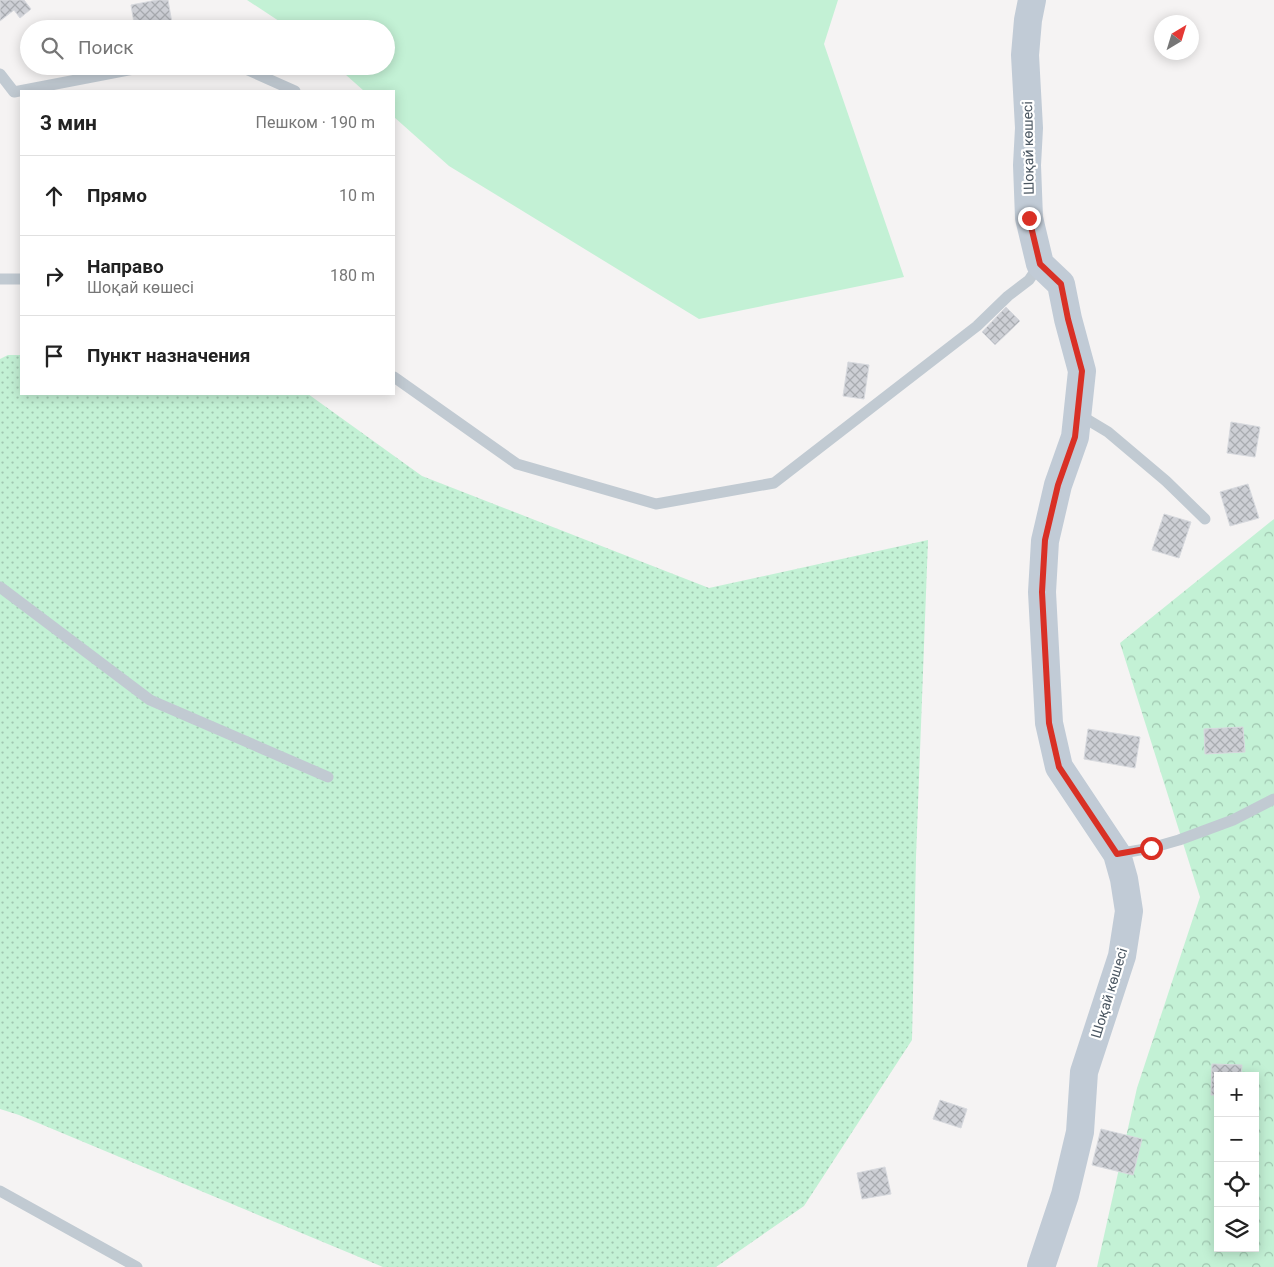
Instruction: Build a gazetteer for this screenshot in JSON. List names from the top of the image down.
{
  "streets": {
    "street": ["Шоқай көшесі"]
  },
  "north": "top right",
  "page": {
    "search": "Поиск",
    "heading": ["3 мин", "Пешком · 190 m"],
    "list": [
      ["Прямо", "10 m"],
      ["Направо", "Шоқай көшесі", "180 m"],
      "Пункт назначения"
    ],
    "map_buttons": ["+", "−"]
  }
}
